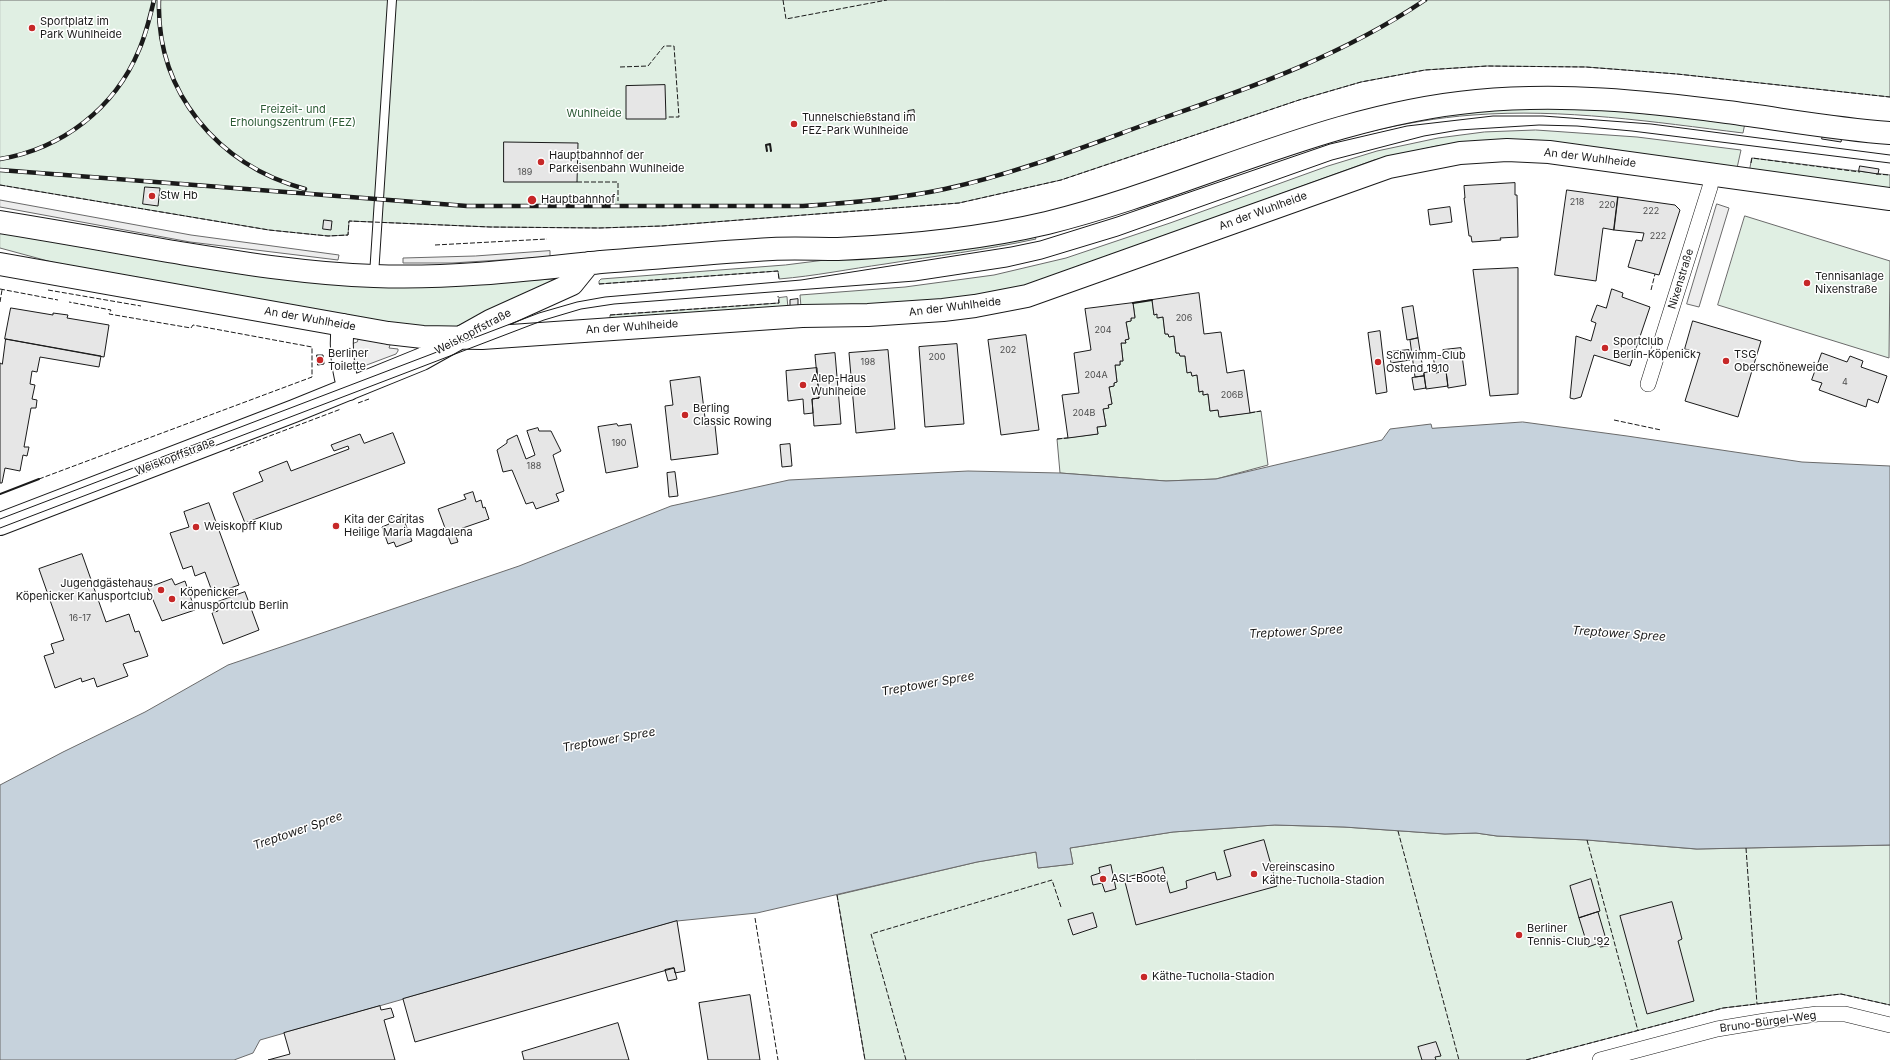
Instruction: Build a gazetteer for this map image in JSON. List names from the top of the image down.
{
  "streets": {
    "main road": ["An der Wuhlheide", "Weiskopffstraße"],
    "street": ["Nixenstraße", "Bruno-Bürgel-Weg"]
  },
  "crossings": [
    ["An der Wuhlheide", "Nixenstraße"],
    ["An der Wuhlheide", "Weiskopffstraße"]
  ],
  "water": ["Treptower Spree"],
  "parks": ["Freizeit- und Erholungszentrum (FEZ)", "Wuhlheide"],
  "places": [
    "Sportplatz im Park Wuhlheide",
    "Tunnelschießstand im FEZ-Park Wuhlheide",
    "Hauptbahnhof der Parkeisenbahn Wuhlheide",
    "Stw Hb",
    "Hauptbahnhof",
    "Tennisanlage Nixenstraße",
    "Sportclub Berlin-Köpenick",
    "Berliner Toilette",
    "TSG Oberschöneweide",
    "Schwimm-Club Ostend 1910",
    "Alep-Haus Wuhlheide",
    "Berling Classic Rowing",
    "Kita der Caritas Heilige Maria Magdalena",
    "Weiskopff Klub",
    "Jugendgästehaus Köpenicker Kanusportclub",
    "Köpenicker Kanusportclub Berlin",
    "Vereinscasino Käthe-Tucholla-Stadion",
    "ASL-Boote",
    "Berliner Tennis-Club '92",
    "Käthe-Tucholla-Stadion"
  ],
  "house_numbers": [
    "189",
    "218",
    "220",
    "222",
    "222",
    "206",
    "204",
    "202",
    "200",
    "198",
    "204A",
    "4",
    "206B",
    "204B",
    "190",
    "188",
    "16-17"
  ]
}
